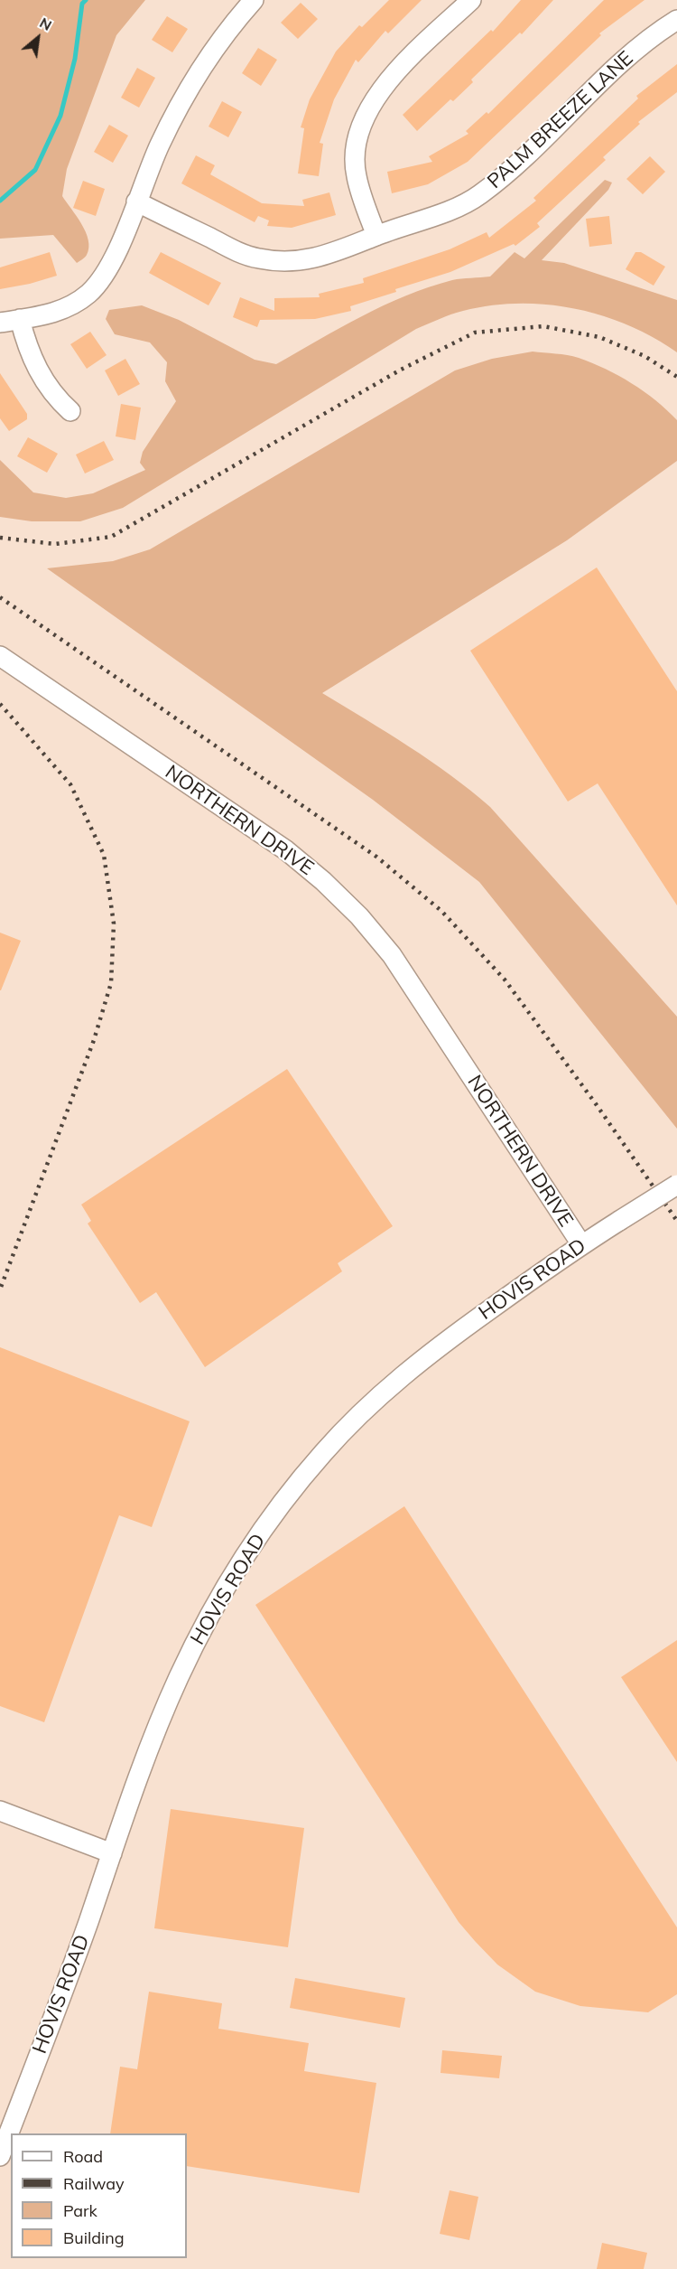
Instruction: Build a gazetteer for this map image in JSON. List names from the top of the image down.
{
  "streets": {
    "street": ["PALM BREEZE LANE", "NORTHERN DRIVE", "HOVIS ROAD"]
  },
  "crossings": [
    ["NORTHERN DRIVE", "HOVIS ROAD"]
  ],
  "legend": [
    "Road",
    "Railway",
    "Park",
    "Building"
  ],
  "north": "top right"
}
